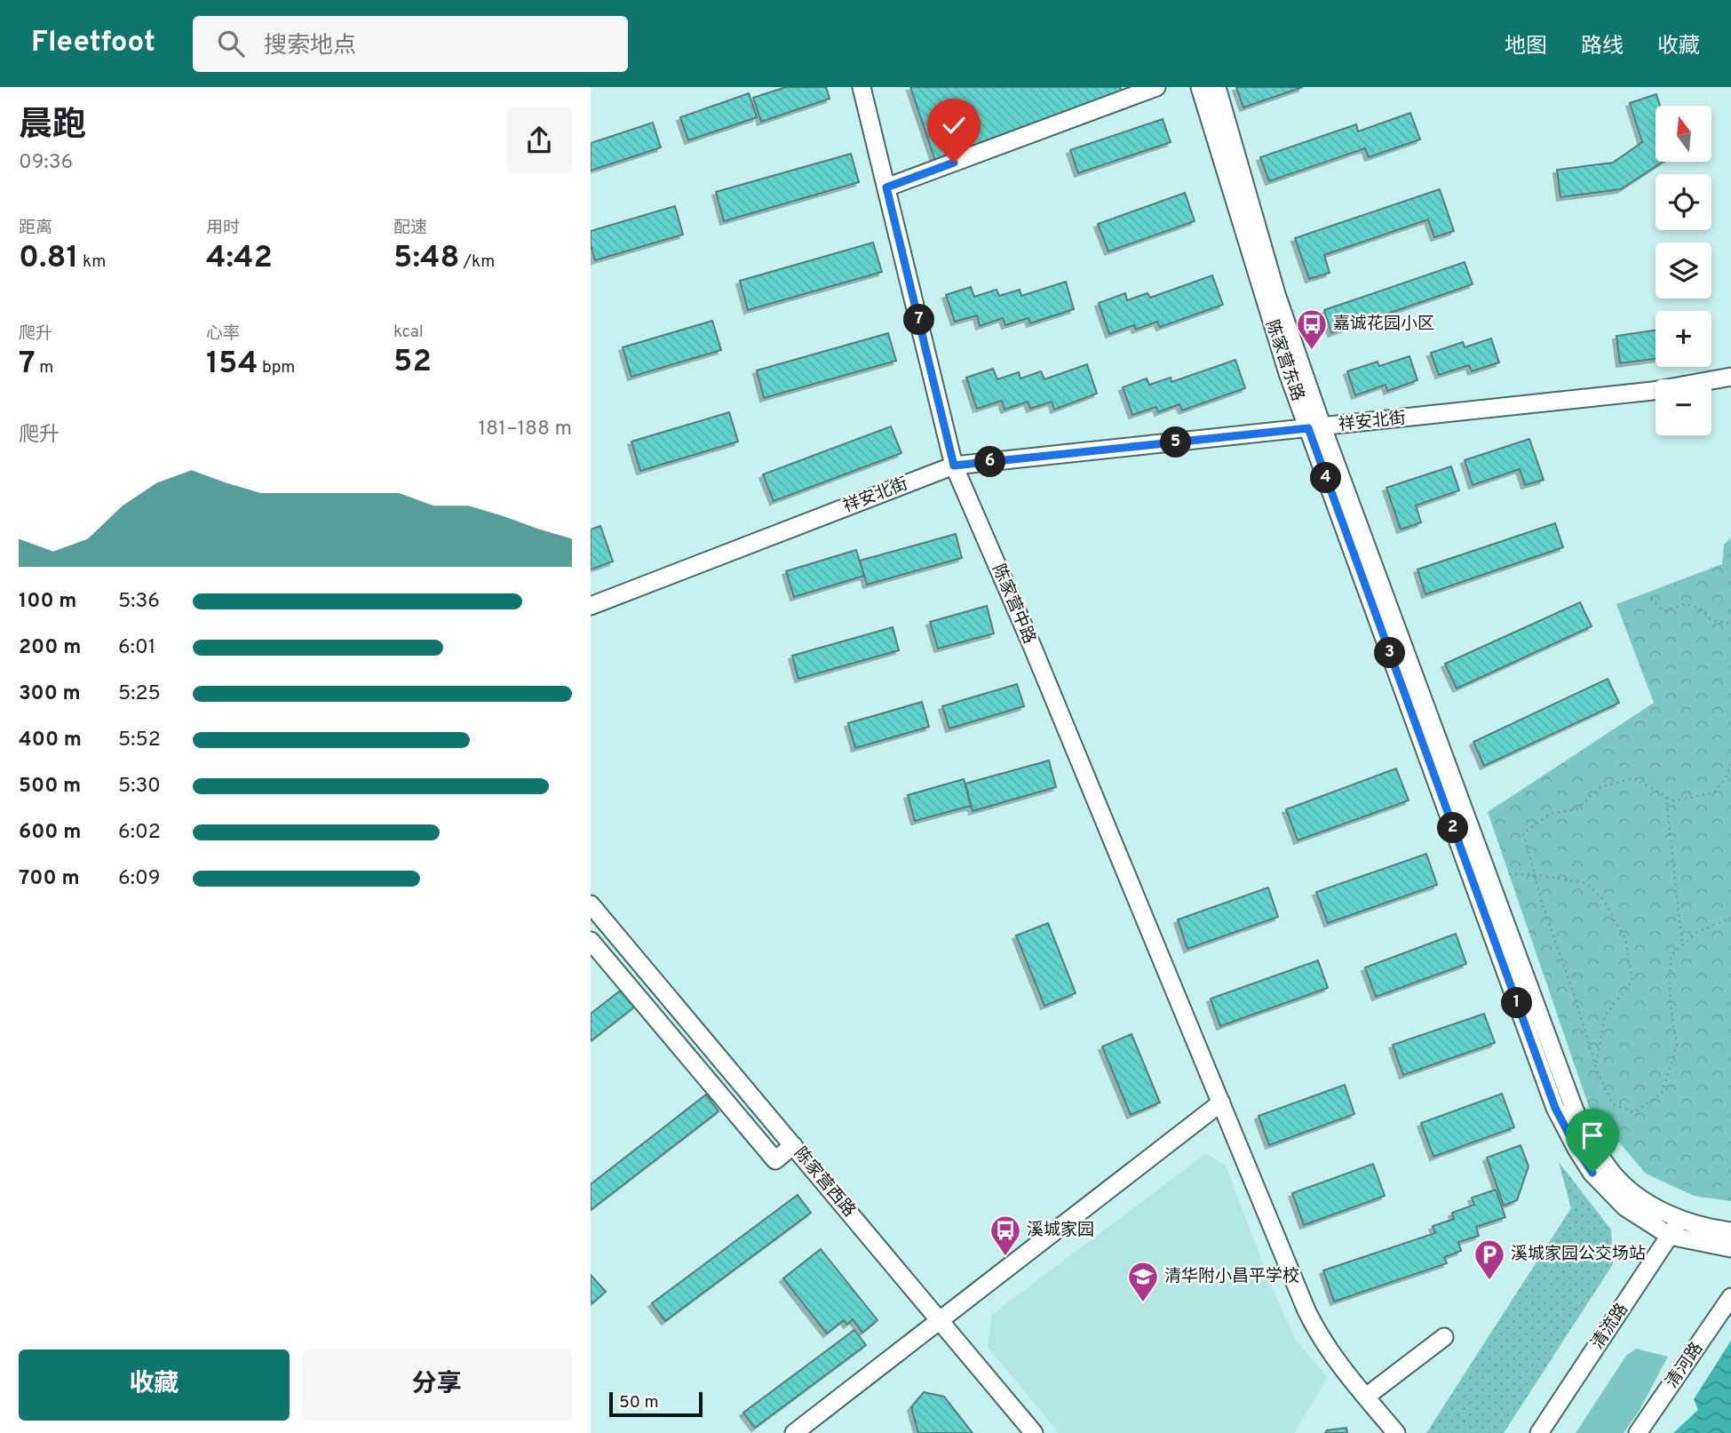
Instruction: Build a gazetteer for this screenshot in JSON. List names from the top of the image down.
{
  "streets": {
    "street": [
      "陈家营东路",
      "祥安北街",
      "陈家营中路",
      "陈家营西路",
      "清流路",
      "清河路"
    ]
  },
  "crossings": [
    ["陈家营东路", "祥安北街"],
    ["陈家营东路", "清流路"],
    ["祥安北街", "陈家营中路"]
  ],
  "places": {
    "bus stop": ["嘉诚花园小区", "溪城家园"],
    "parking": ["溪城家园公交场站"],
    "school or university": ["清华附小昌平学校"]
  },
  "scale_bar": "50 m",
  "north": "top",
  "page": {
    "header": "Fleetfoot",
    "search": "搜索地点",
    "nav": ["地图", "路线", "收藏"],
    "heading": ["晨跑", "09:36"],
    "map_buttons": ["+", "−"],
    "stats": [
      ["距离", "0.81 km"],
      ["用时", "4:42"],
      ["配速", "5:48 /km"],
      ["爬升", "7 m"],
      ["心率", "154 bpm"],
      ["kcal", "52"]
    ],
    "pins": [
      "7",
      "5",
      "6",
      "4",
      "3",
      "2",
      "1"
    ],
    "chart": ["爬升", "181–188 m"],
    "list": [
      {
        "name": "100 m",
        "note": "5:36"
      },
      {
        "name": "200 m",
        "note": "6:01"
      },
      {
        "name": "300 m",
        "note": "5:25"
      },
      {
        "name": "400 m",
        "note": "5:52"
      },
      {
        "name": "500 m",
        "note": "5:30"
      },
      {
        "name": "600 m",
        "note": "6:02"
      },
      {
        "name": "700 m",
        "note": "6:09"
      }
    ],
    "buttons": ["收藏", "分享"],
    "scale": "50 m"
  }
}
